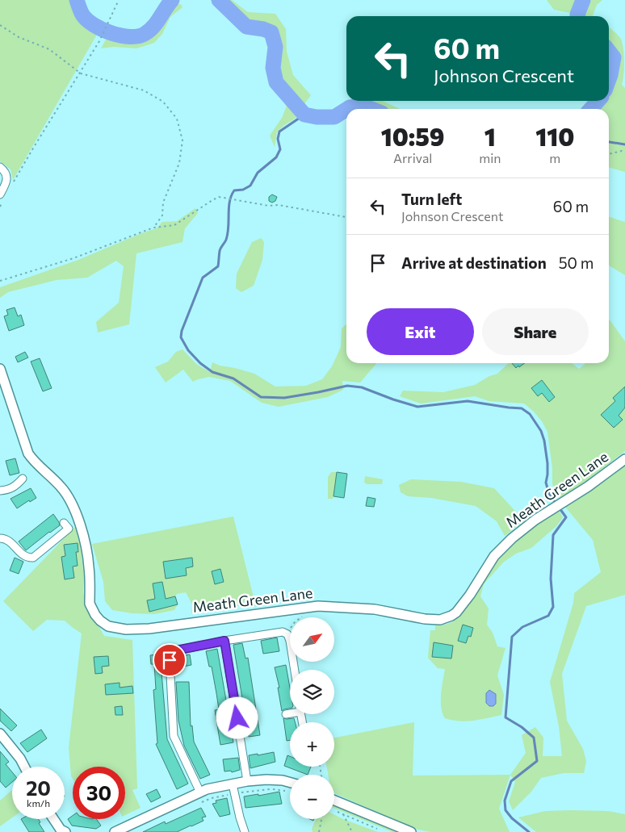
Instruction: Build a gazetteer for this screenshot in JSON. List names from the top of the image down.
{
  "streets": {
    "street": ["Meath Green Lane"]
  },
  "north": "top right",
  "page": {
    "turn": ["60 m", "Johnson Crescent"],
    "eta": [
      "10:59",
      "Arrival",
      "1",
      "min",
      "110",
      "m"
    ],
    "list": [
      {
        "name": "Turn left",
        "note": "Johnson Crescent",
        "value": "60 m"
      },
      {
        "name": "Arrive at destination",
        "value": "50 m"
      }
    ],
    "buttons": ["Exit", "Share"],
    "map_buttons": ["+", "−"],
    "speed": "20 km/h",
    "limit": "30"
  }
}
